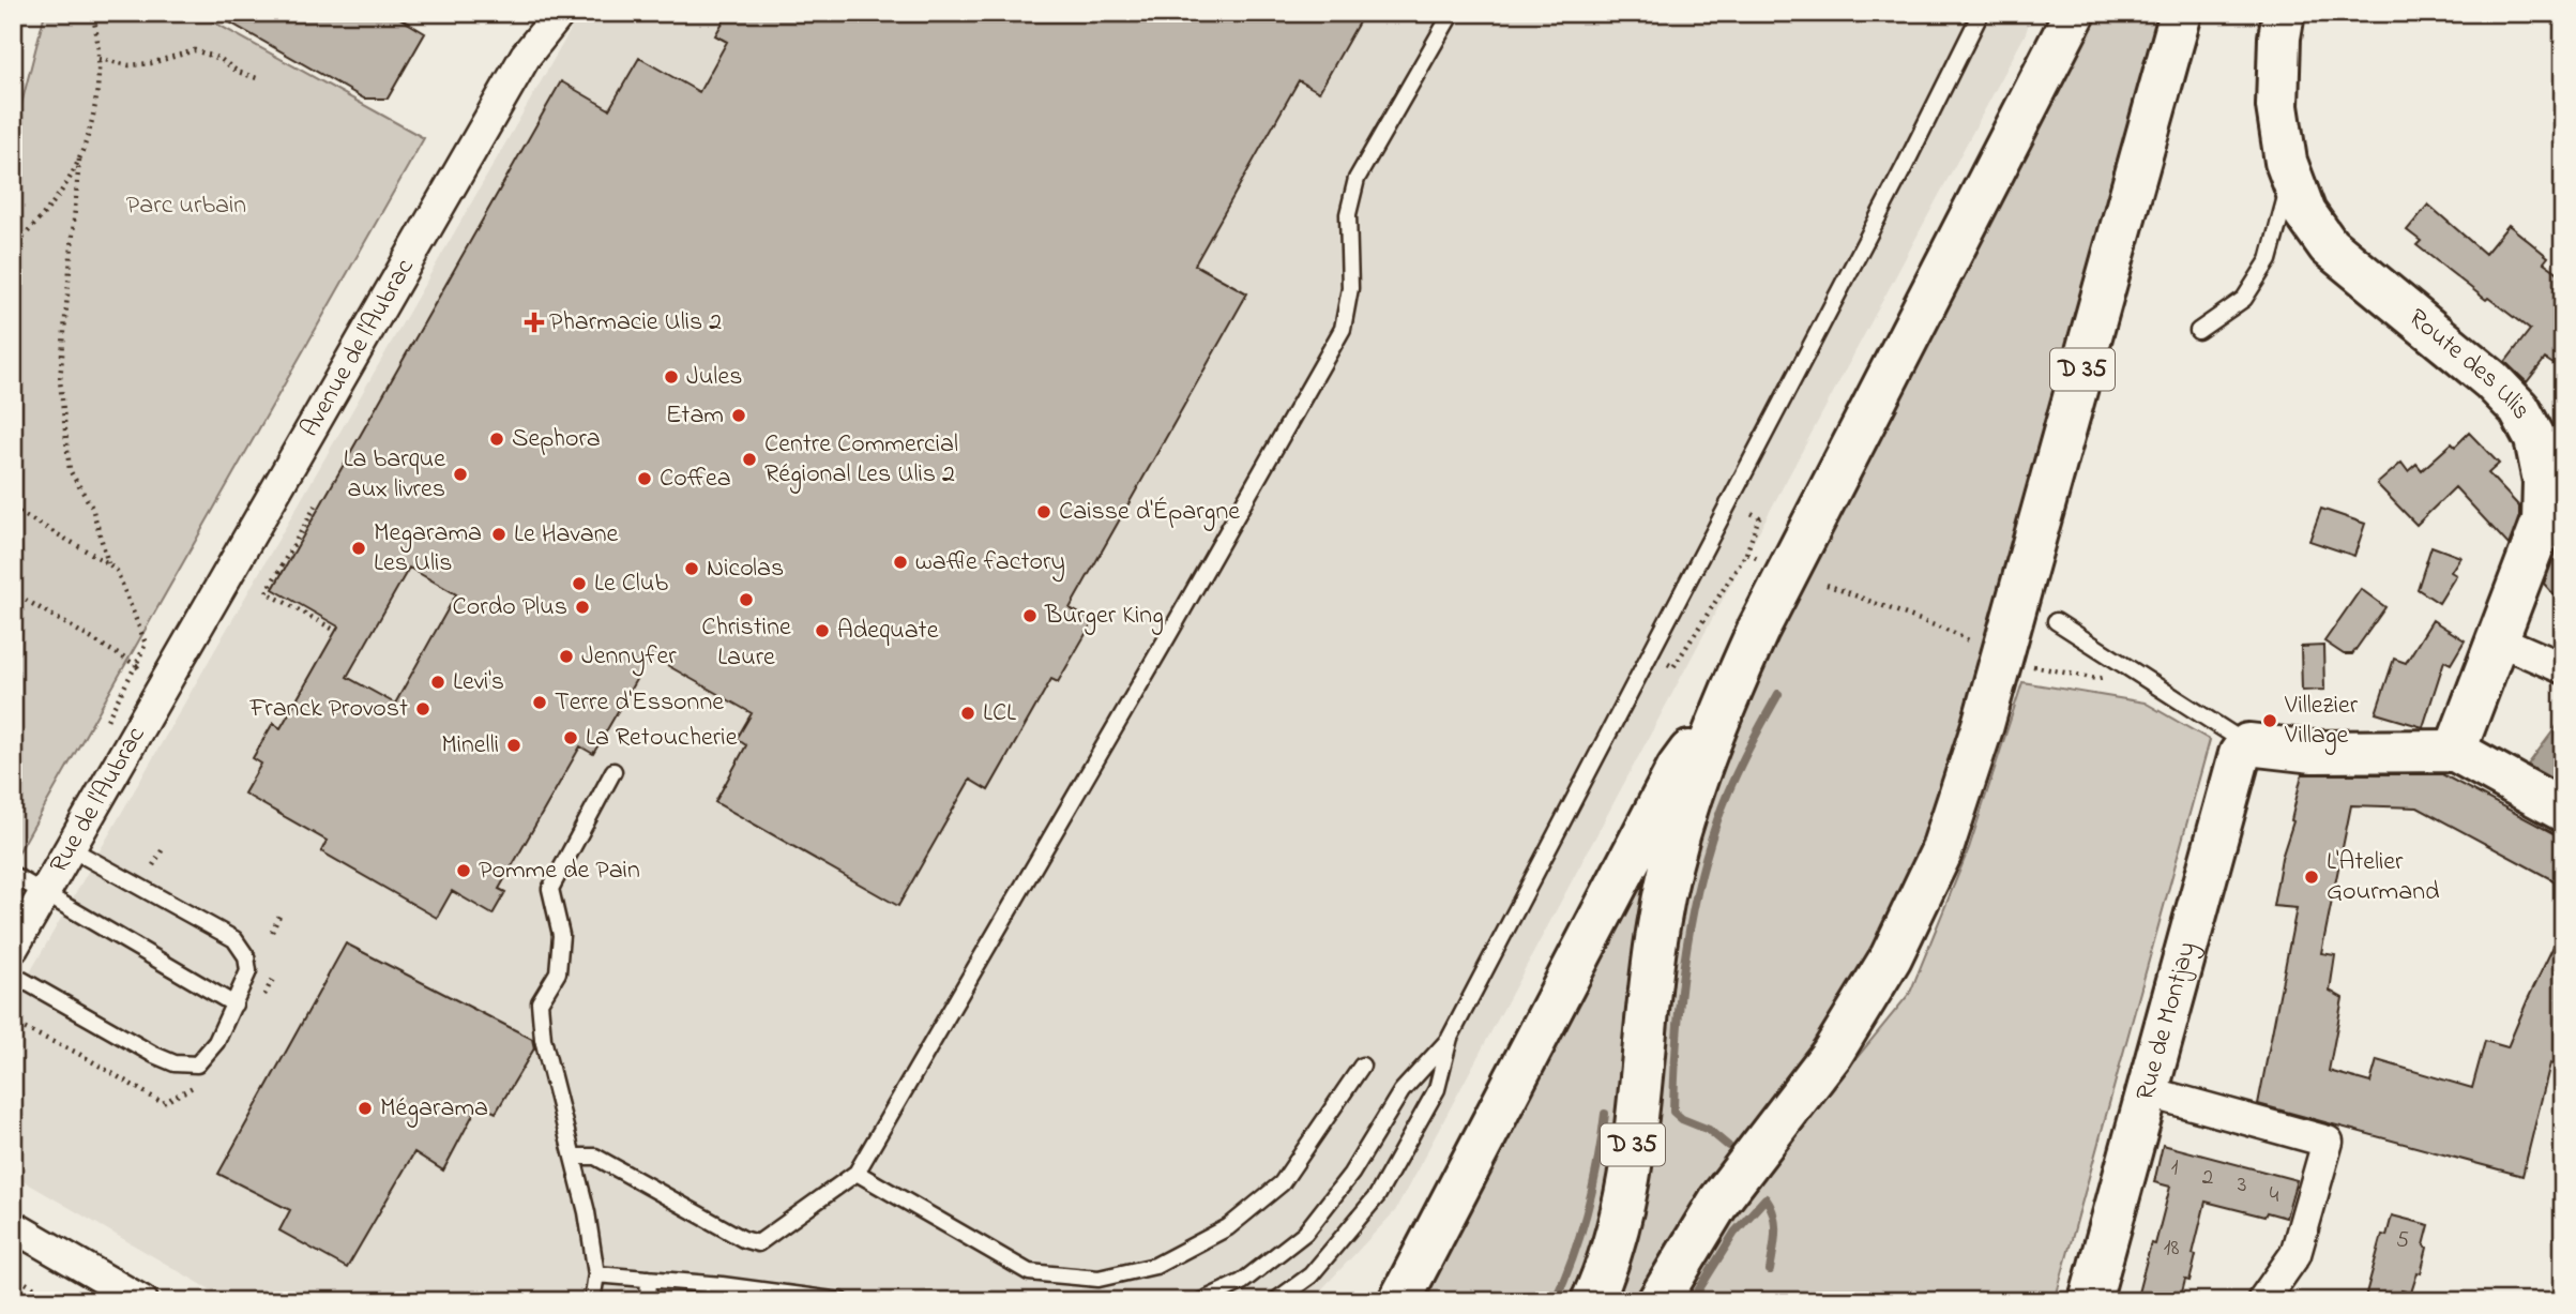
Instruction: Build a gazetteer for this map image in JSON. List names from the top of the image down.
{
  "streets": {
    "main road": ["Route des Ulis", "D 35", "Rue de Montjay"],
    "street": ["Avenue de l'Aubrac", "Rue de l'Aubrac"]
  },
  "crossings": [
    ["Avenue de l'Aubrac", "Rue de l'Aubrac"]
  ],
  "parks": ["Parc urbain"],
  "places": {
    "health": ["Pharmacie Ulis 2"],
    "other": [
      "Jules",
      "Etam",
      "Sephora",
      "Centre Commercial Régional Les Ulis 2",
      "La barque aux livres",
      "Coffea",
      "Caisse d'Épargne",
      "Le Havane",
      "Megarama Les Ulis",
      "waffle factory",
      "Nicolas",
      "Le Club",
      "Christine Laure",
      "Cordo Plus",
      "Burger King",
      "Adequate",
      "Jennyfer",
      "Levi's",
      "Terre d'Essonne",
      "Franck Provost",
      "LCL",
      "Villezier Village",
      "La Retoucherie",
      "Minelli",
      "Pomme de Pain",
      "L'Atelier Gourmand",
      "Mégarama"
    ]
  },
  "house_numbers": [
    "1",
    "2",
    "3",
    "4",
    "5",
    "18"
  ]
}
